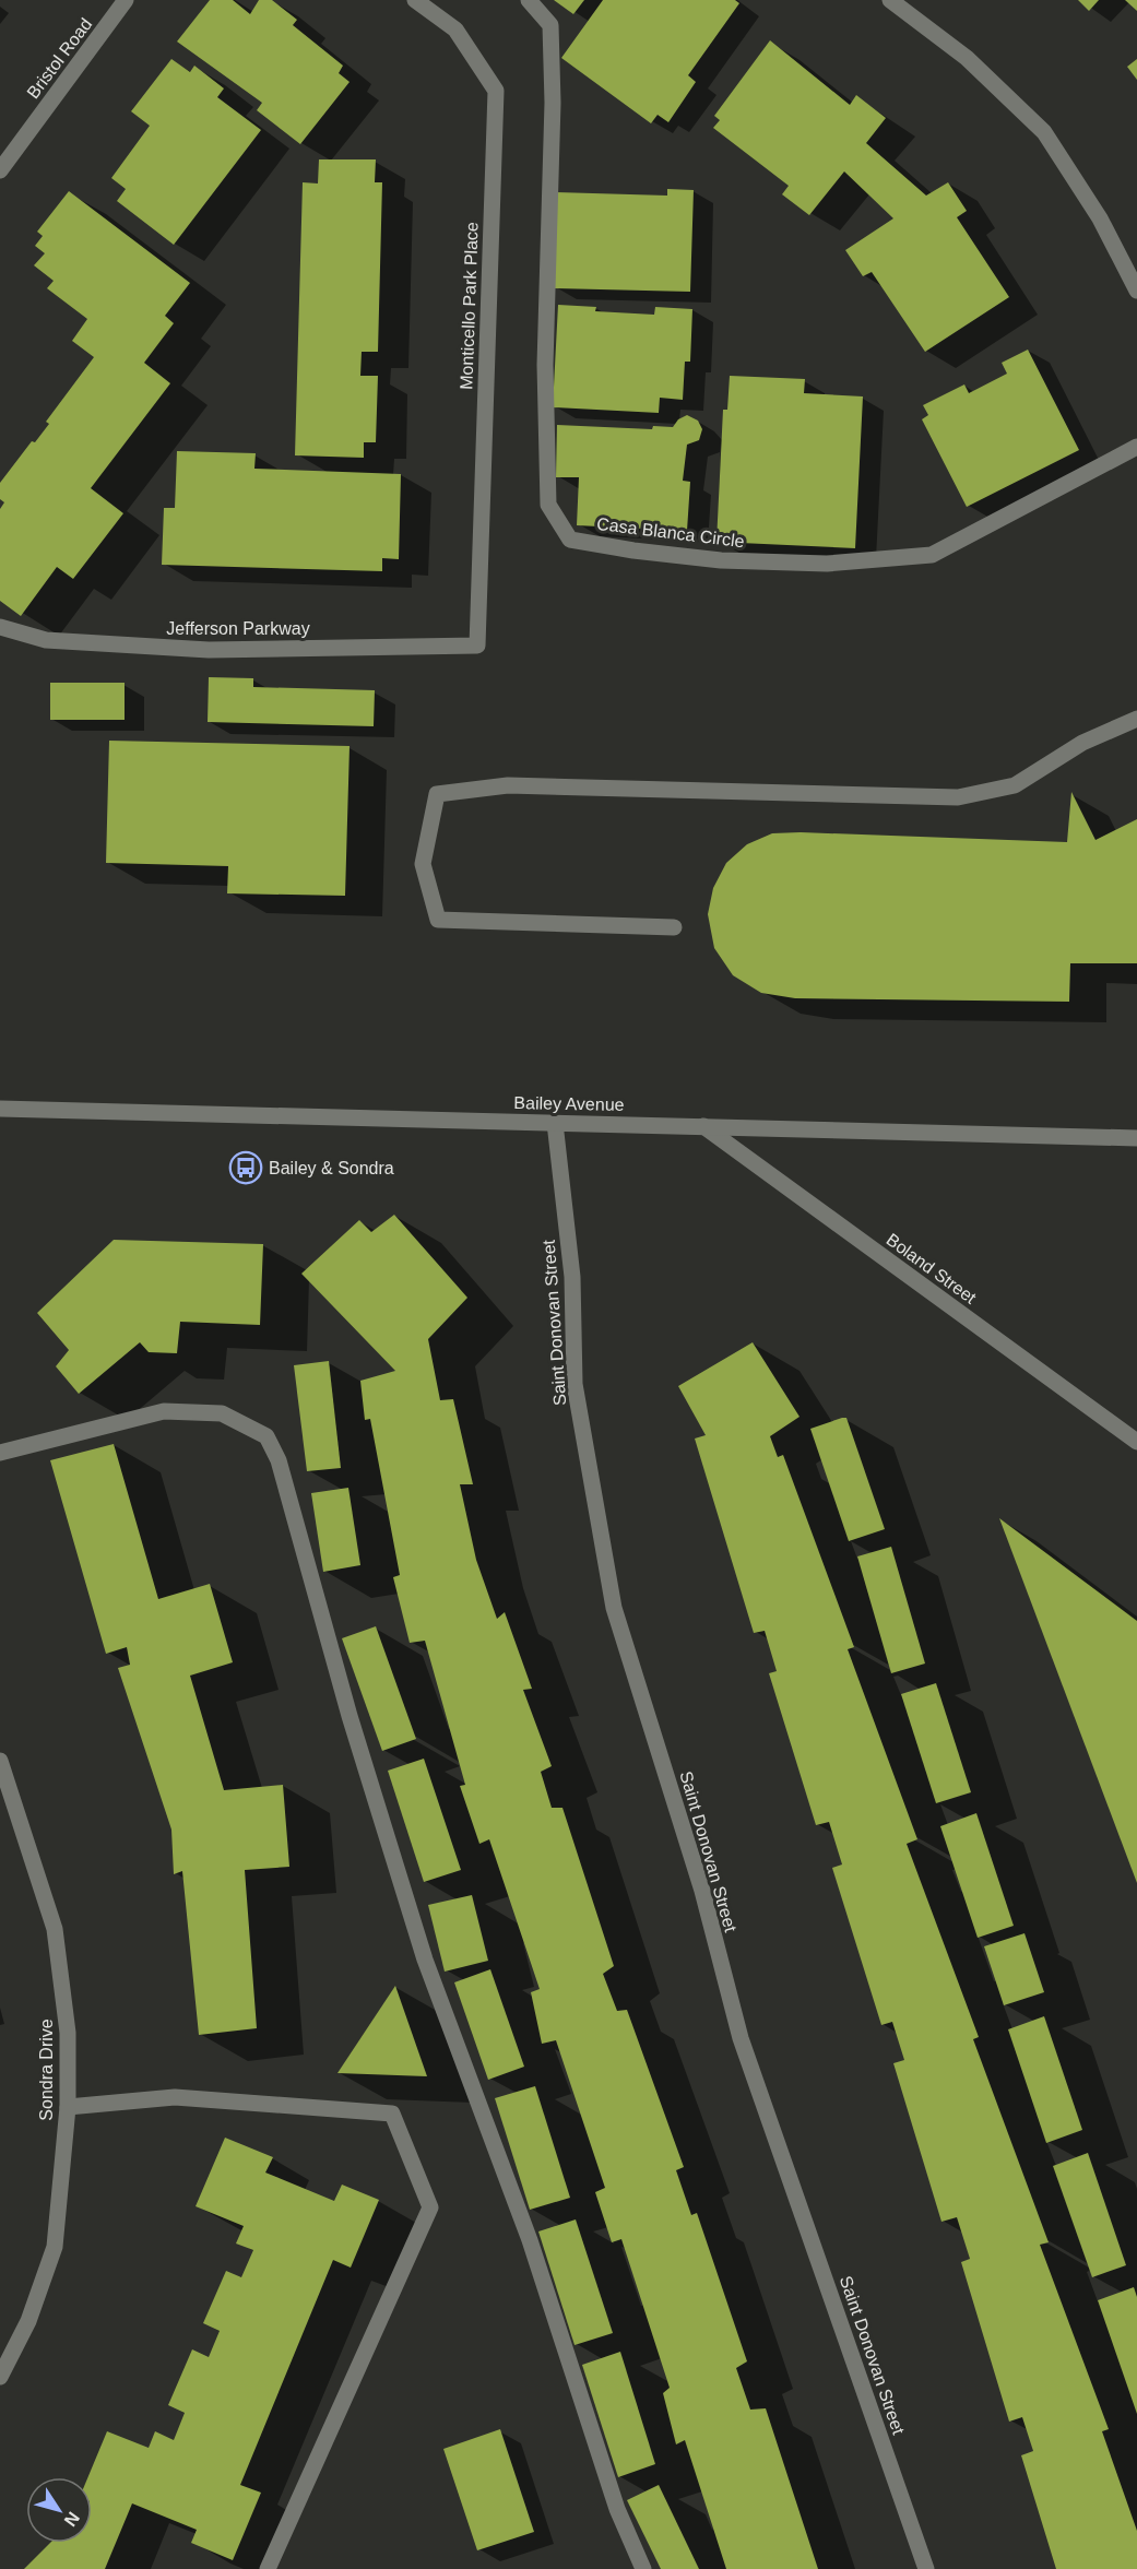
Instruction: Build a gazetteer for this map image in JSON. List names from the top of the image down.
{
  "streets": {
    "street": [
      "Bristol Road",
      "Monticello Park Place",
      "Casa Blanca Circle",
      "Jefferson Parkway",
      "Bailey Avenue",
      "Boland Street",
      "Saint Donovan Street",
      "Sondra Drive"
    ]
  },
  "crossings": [
    ["Monticello Park Place", "Jefferson Parkway"],
    ["Bailey Avenue", "Boland Street"],
    ["Bailey Avenue", "Saint Donovan Street"]
  ],
  "places": {
    "bus stop": ["Bailey & Sondra"]
  },
  "north": "bottom right"
}
